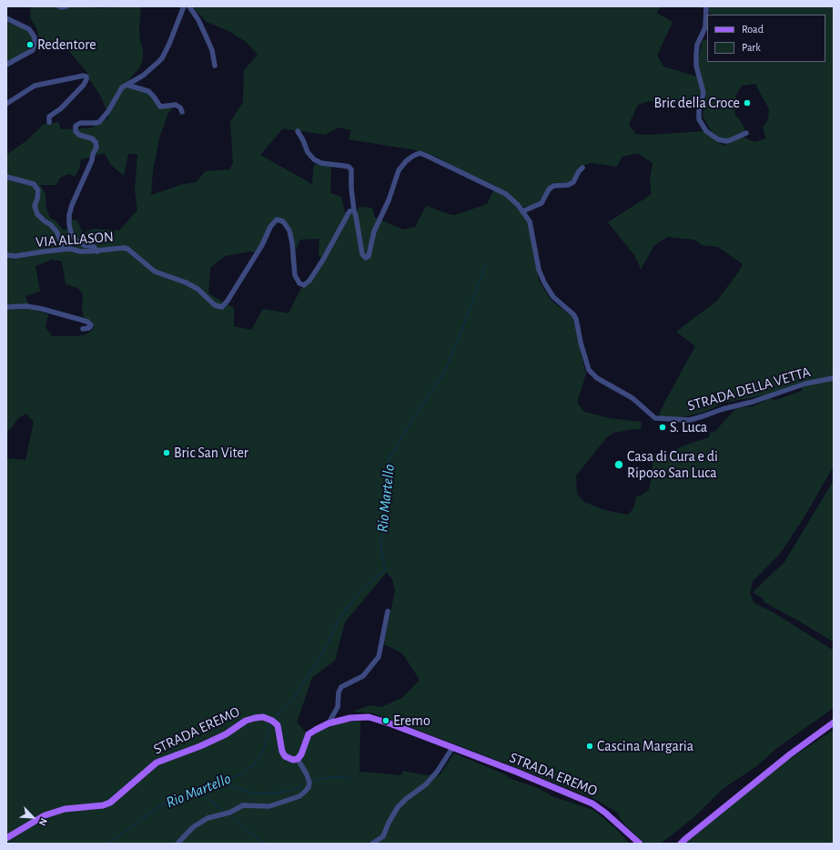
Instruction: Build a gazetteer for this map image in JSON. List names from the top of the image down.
{
  "streets": {
    "main road": ["STRADA EREMO"],
    "street": ["VIA ALLASON", "STRADA DELLA VETTA"]
  },
  "crossings": [
    ["VIA ALLASON", "STRADA DELLA VETTA"]
  ],
  "water": ["Rio Martello"],
  "places": [
    "Redentore",
    "Bric della Croce",
    "S. Luca",
    "Bric San Viter",
    "Casa di Cura e di Riposo San Luca",
    "Eremo",
    "Cascina Margaria"
  ],
  "legend": ["Road", "Park"],
  "north": "bottom right"
}
